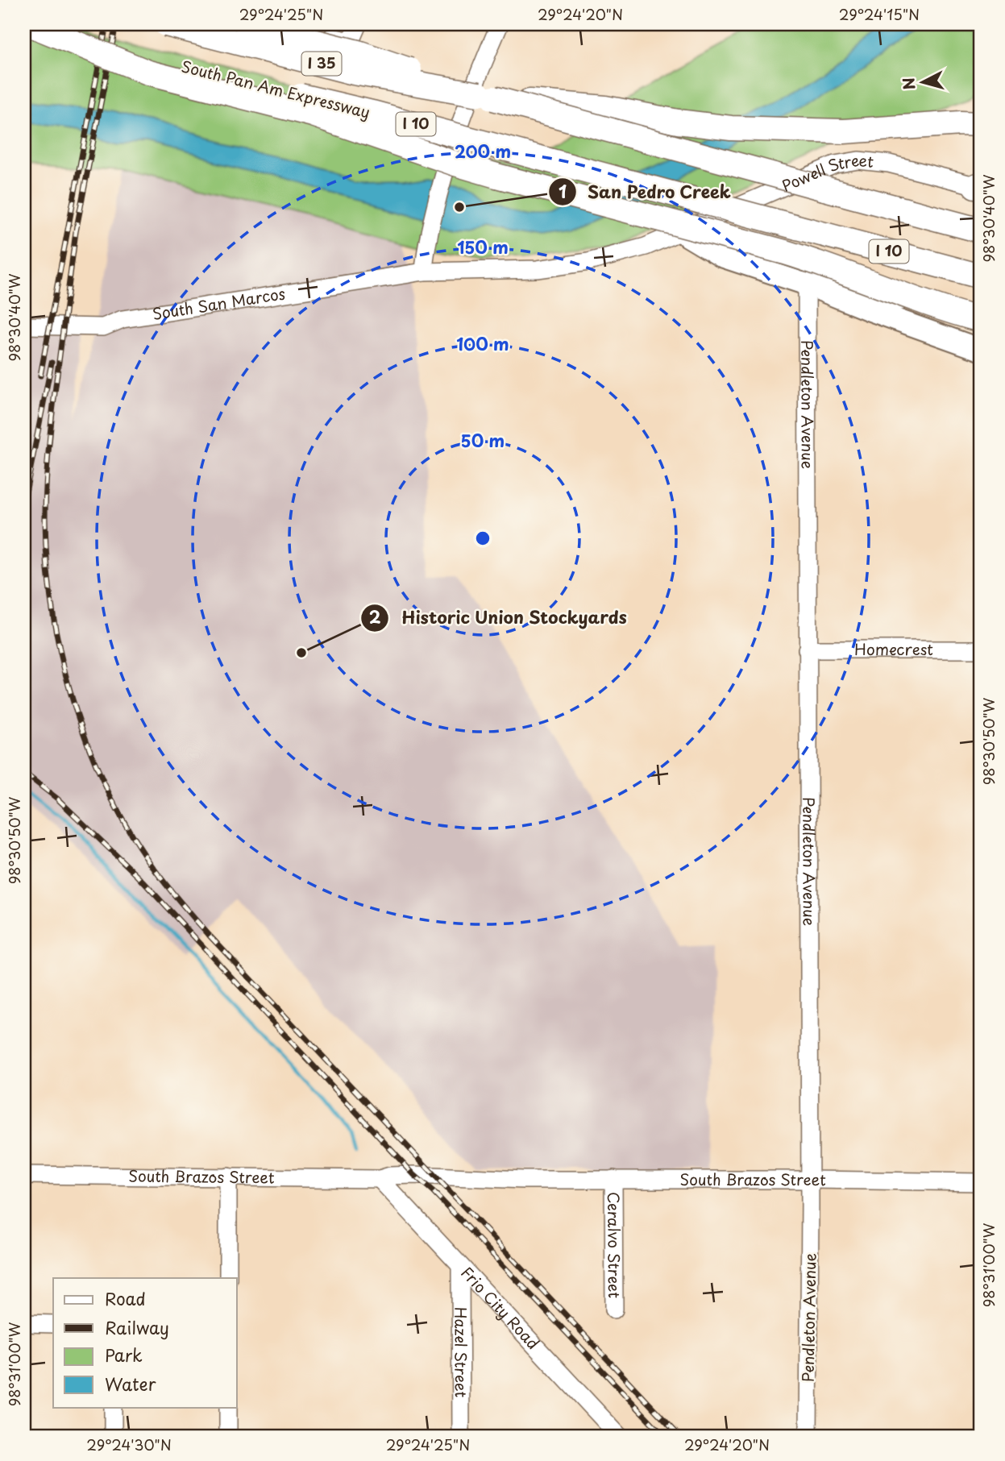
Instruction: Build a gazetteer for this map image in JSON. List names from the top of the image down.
{
  "streets": {
    "highway": ["I 35", "South Pan Am Expressway", "I 10"],
    "street": [
      "Powell Street",
      "South San Marcos",
      "Pendleton Avenue",
      "Homecrest",
      "South Brazos Street",
      "Ceralvo Street",
      "Frio City Road",
      "Hazel Street"
    ]
  },
  "crossings": [
    ["Powell Street", "South San Marcos"],
    ["Pendleton Avenue", "Homecrest"],
    ["Pendleton Avenue", "South Brazos Street"],
    ["South Brazos Street", "Ceralvo Street"],
    ["South Brazos Street", "Frio City Road"],
    ["Frio City Road", "Hazel Street"]
  ],
  "places": ["San Pedro Creek", "Historic Union Stockyards"],
  "legend": [
    "Road",
    "Railway",
    "Park",
    "Water"
  ],
  "north": "left",
  "coordinates": [
    "29°24'25\"N",
    "29°24'20\"N",
    "29°24'15\"N",
    "98°30'40\"W",
    "98°30'50\"W",
    "98°31'00\"W",
    "29°24'30\"N"
  ],
  "rings": [
    "200 m",
    "150 m",
    "100 m",
    "50 m"
  ]
}
